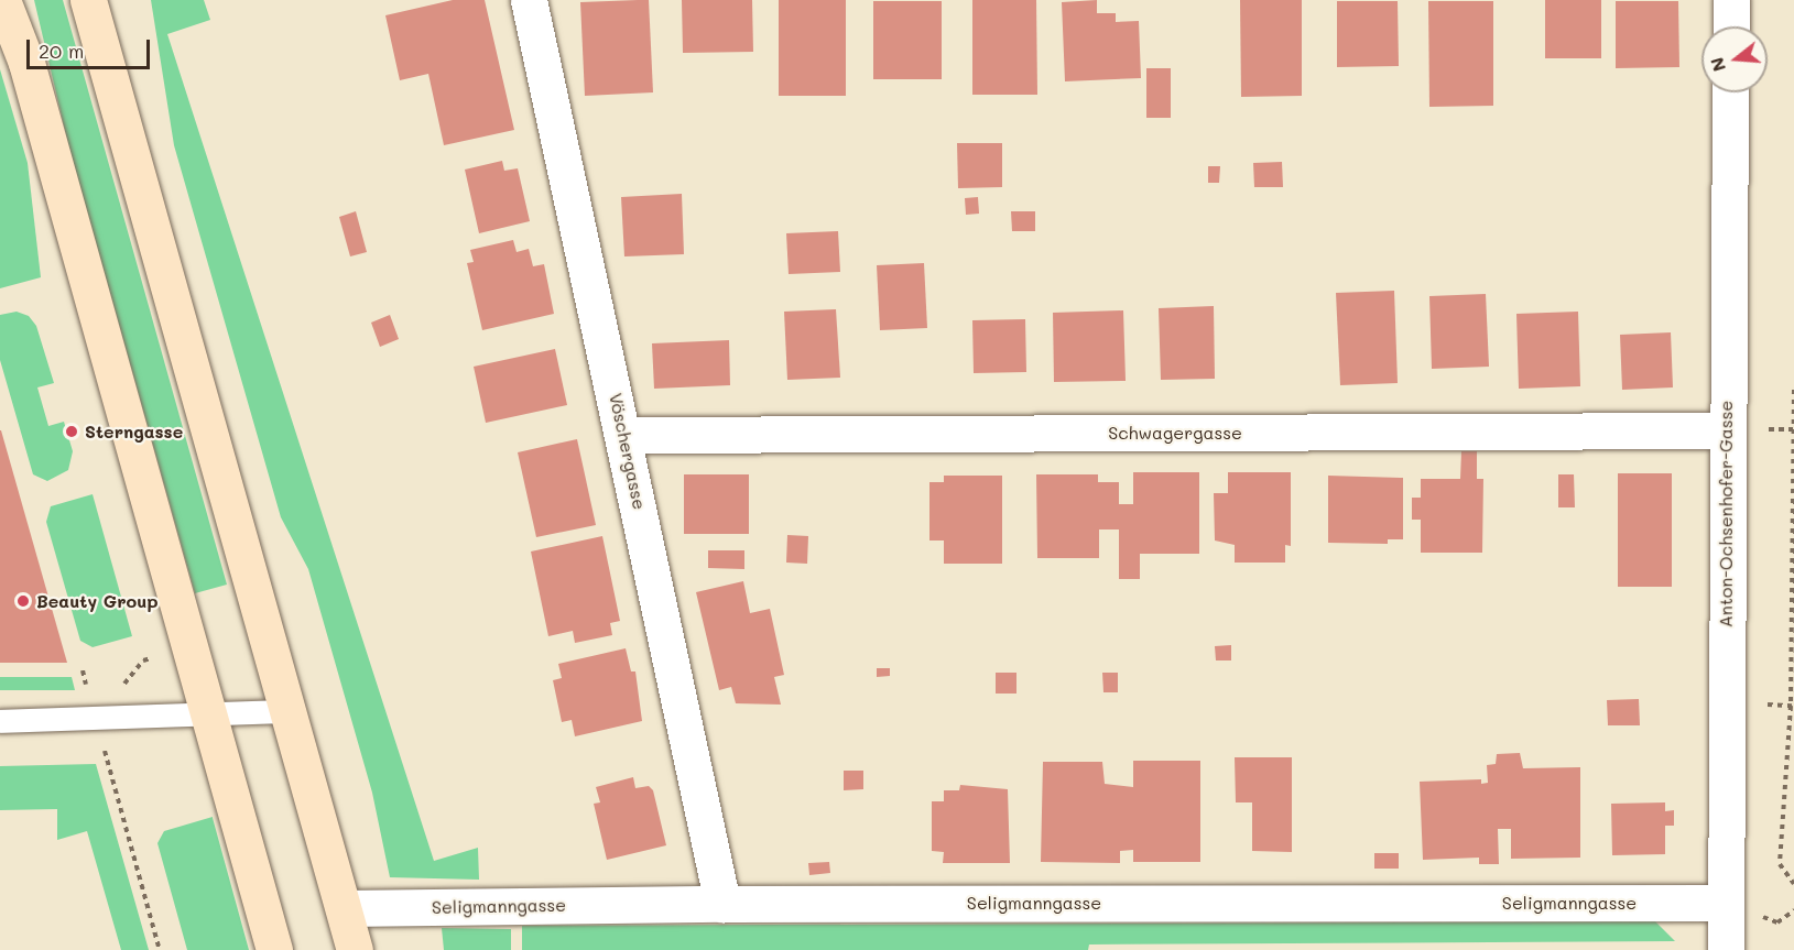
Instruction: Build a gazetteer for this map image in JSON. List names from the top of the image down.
{
  "streets": {
    "street": [
      "Schwagergasse",
      "Vöschergasse",
      "Anton-Ochsenhofer-Gasse",
      "Seligmanngasse"
    ]
  },
  "crossings": [
    ["Schwagergasse", "Vöschergasse"],
    ["Schwagergasse", "Anton-Ochsenhofer-Gasse"],
    ["Vöschergasse", "Seligmanngasse"],
    ["Anton-Ochsenhofer-Gasse", "Seligmanngasse"]
  ],
  "places": ["Sterngasse", "Beauty Group"],
  "scale_bar": "20 m",
  "north": "left"
}
